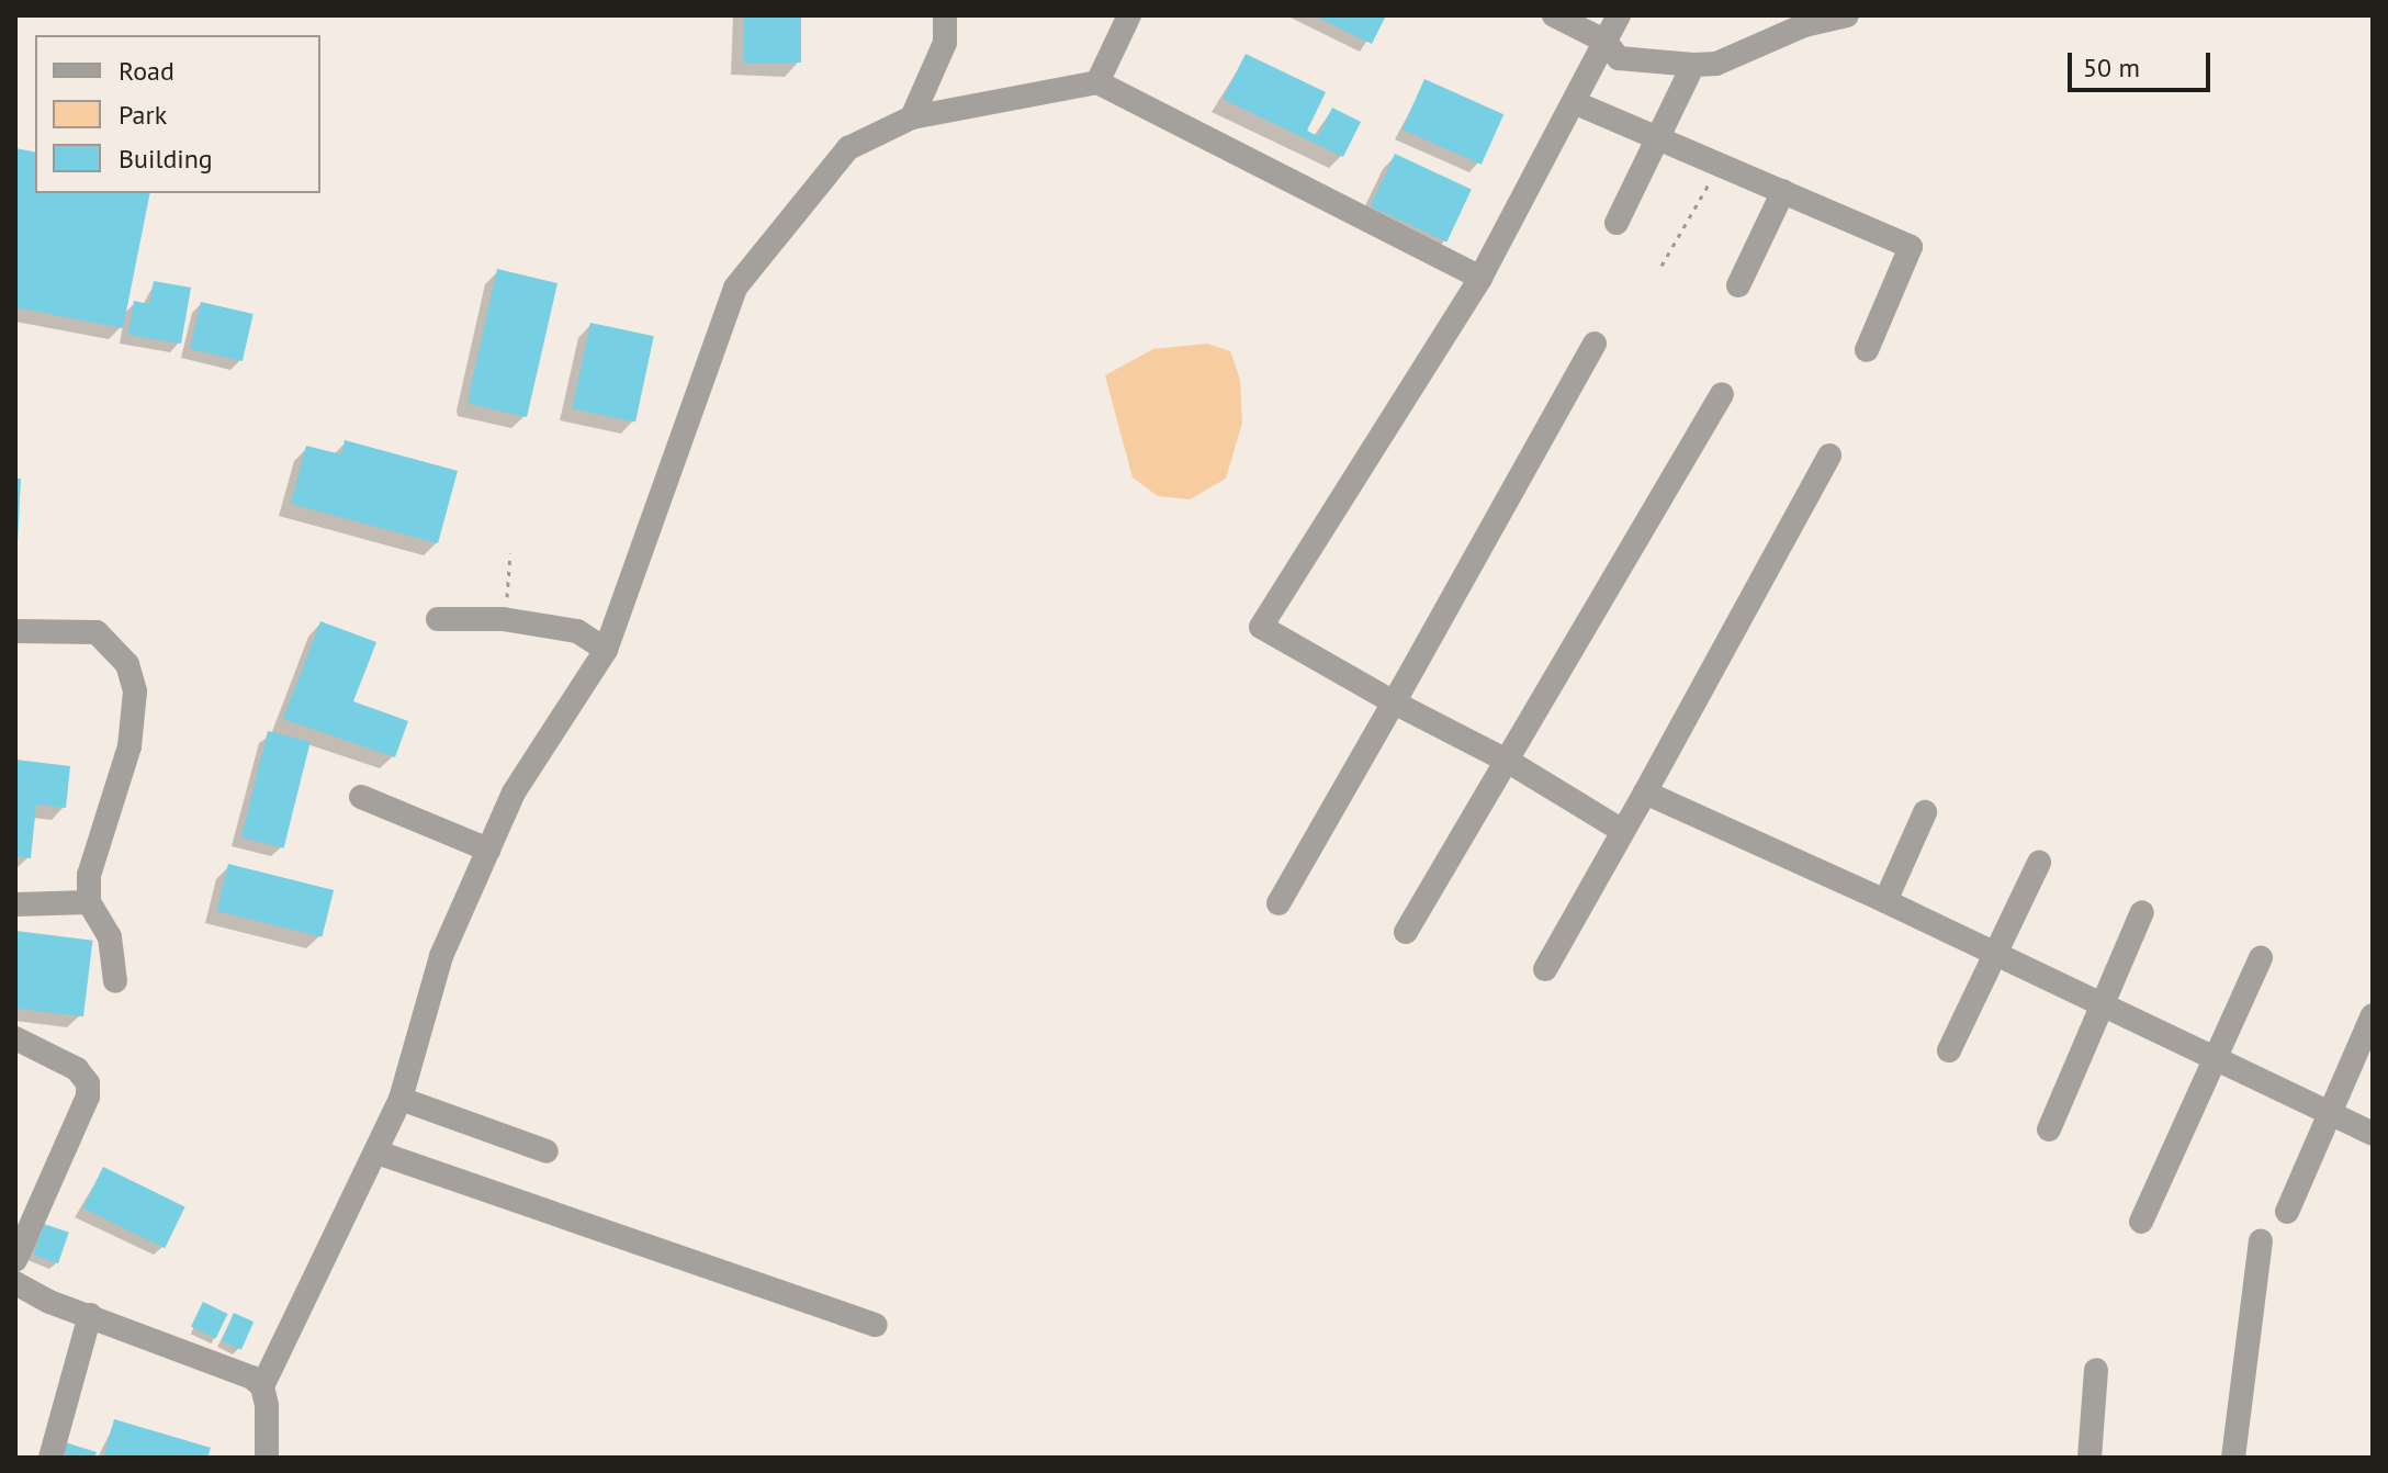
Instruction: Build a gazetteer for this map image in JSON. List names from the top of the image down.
{
  "legend": ["Road", "Park", "Building"],
  "scale_bar": "50 m"
}
